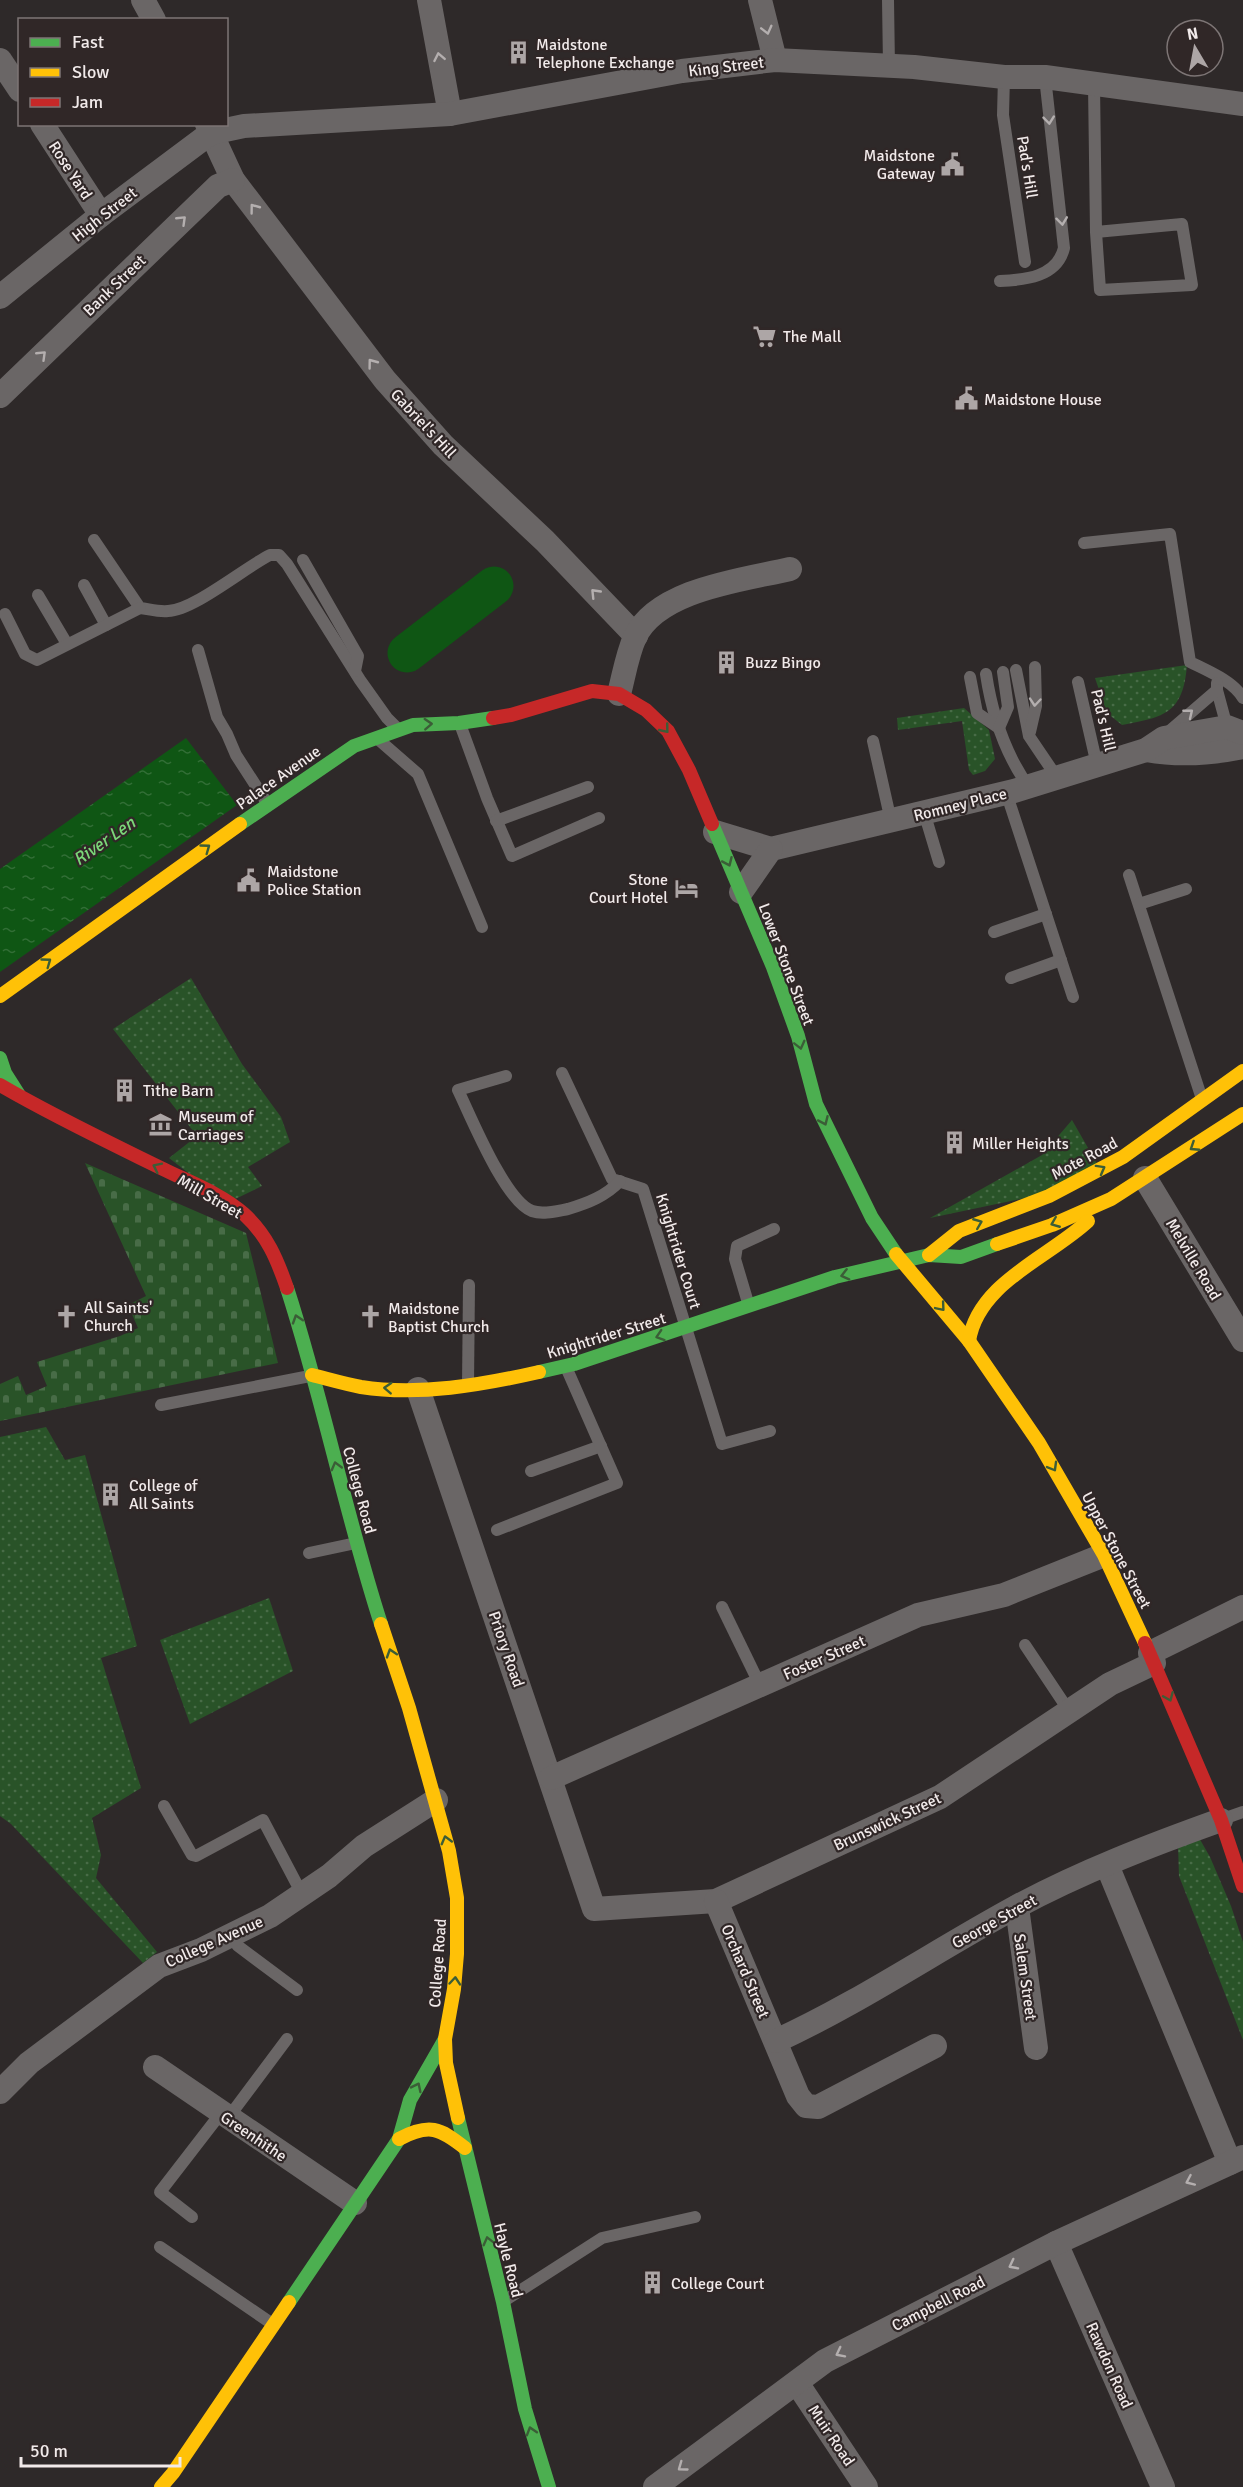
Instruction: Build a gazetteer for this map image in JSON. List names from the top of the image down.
{
  "streets": {
    "main road": [
      "Palace Avenue",
      "Lower Stone Street",
      "Mote Road",
      "Mill Street",
      "Knightrider Street",
      "College Road",
      "Upper Stone Street",
      "Hayle Road"
    ],
    "street": [
      "King Street",
      "Rose Yard",
      "High Street",
      "Bank Street",
      "Gabriel's Hill",
      "Romney Place",
      "Melville Road",
      "Priory Road",
      "Foster Street",
      "Brunswick Street",
      "George Street",
      "College Avenue",
      "Orchard Street",
      "Salem Street",
      "Greenhithe",
      "Campbell Road",
      "Rawdon Road",
      "Muir Road"
    ],
    "lane": ["Pad's Hill", "Knightrider Court"]
  },
  "crossings": [
    ["King Street", "Pad's Hill"],
    ["King Street", "High Street"],
    ["King Street", "Gabriel's Hill"],
    ["Pad's Hill", "Romney Place"],
    ["Rose Yard", "High Street"],
    ["High Street", "Gabriel's Hill"],
    ["Bank Street", "Gabriel's Hill"],
    ["Palace Avenue", "Lower Stone Street"],
    ["Lower Stone Street", "Mote Road"],
    ["Lower Stone Street", "Knightrider Street"],
    ["Lower Stone Street", "Upper Stone Street"],
    ["Mote Road", "Melville Road"],
    ["Mote Road", "Knightrider Street"],
    ["Mote Road", "Upper Stone Street"],
    ["Mill Street", "Knightrider Street"],
    ["Mill Street", "College Road"],
    ["Knightrider Court", "Knightrider Street"],
    ["Knightrider Street", "College Road"],
    ["Knightrider Street", "Upper Stone Street"],
    ["Knightrider Street", "Priory Road"],
    ["College Road", "College Avenue"],
    ["College Road", "Greenhithe"],
    ["College Road", "Hayle Road"],
    ["Upper Stone Street", "Foster Street"],
    ["Upper Stone Street", "Brunswick Street"],
    ["Upper Stone Street", "George Street"],
    ["Priory Road", "Foster Street"],
    ["Priory Road", "Brunswick Street"],
    ["Brunswick Street", "Orchard Street"],
    ["George Street", "Orchard Street"],
    ["George Street", "Salem Street"],
    ["Campbell Road", "Rawdon Road"],
    ["Campbell Road", "Muir Road"]
  ],
  "one_way": [
    "Bank Street",
    "Gabriel's Hill",
    "Palace Avenue",
    "Lower Stone Street",
    "Mill Street",
    "Knightrider Street",
    "College Road",
    "Upper Stone Street",
    "Hayle Road",
    "Campbell Road"
  ],
  "water": ["River Len"],
  "places": {
    "building": [
      "Maidstone Telephone Exchange",
      "Buzz Bingo",
      "Tithe Barn",
      "Miller Heights",
      "College of All Saints",
      "College Court"
    ],
    "public building": ["Maidstone Gateway", "Maidstone House", "Maidstone Police Station"],
    "supermarket": ["The Mall"],
    "hotel": ["Stone Court Hotel"],
    "museum": ["Museum of Carriages"],
    "church": ["All Saints' Church", "Maidstone Baptist Church"]
  },
  "legend": ["Fast", "Slow", "Jam"],
  "scale_bar": "50 m",
  "north": "top"
}
